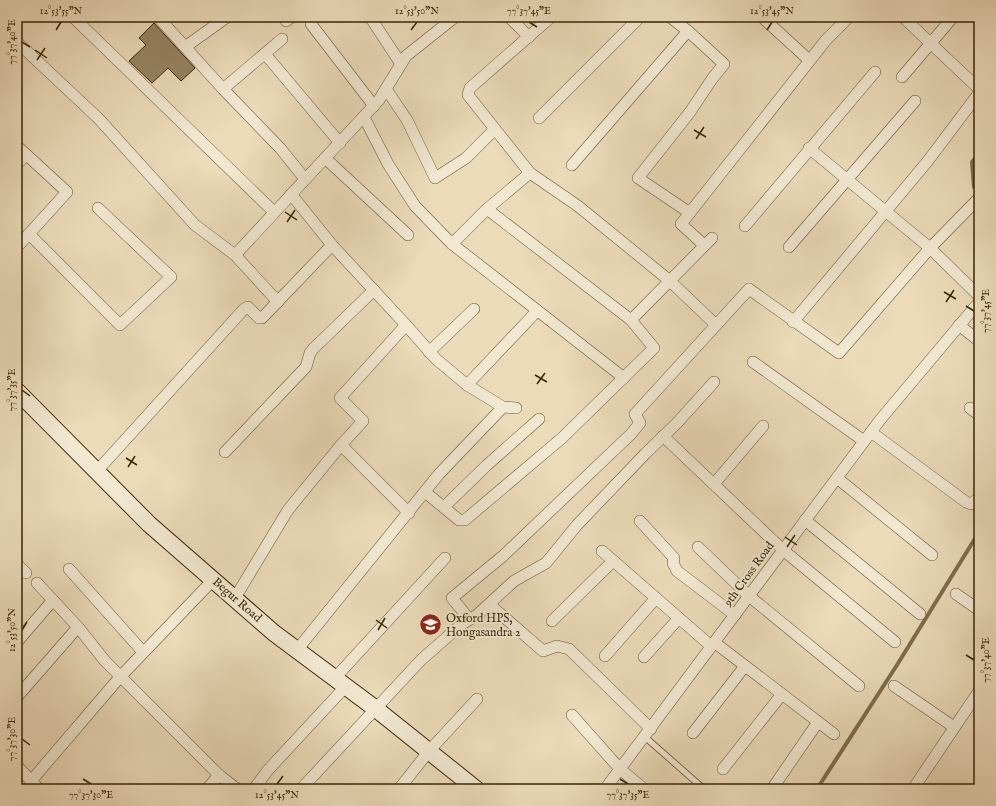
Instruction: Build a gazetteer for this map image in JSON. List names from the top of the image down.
{
  "streets": {
    "main road": ["Begur Road"],
    "street": ["9th Cross Road"]
  },
  "places": {
    "school or university": ["Oxford HPS, Hongasandra 2"]
  },
  "coordinates": [
    "12°53'55\"N",
    "12°53'50\"N",
    "77°37'45\"E",
    "12°53'45\"N",
    "77°37'40\"E",
    "77°37'35\"E",
    "77°37'30\"E"
  ]
}
